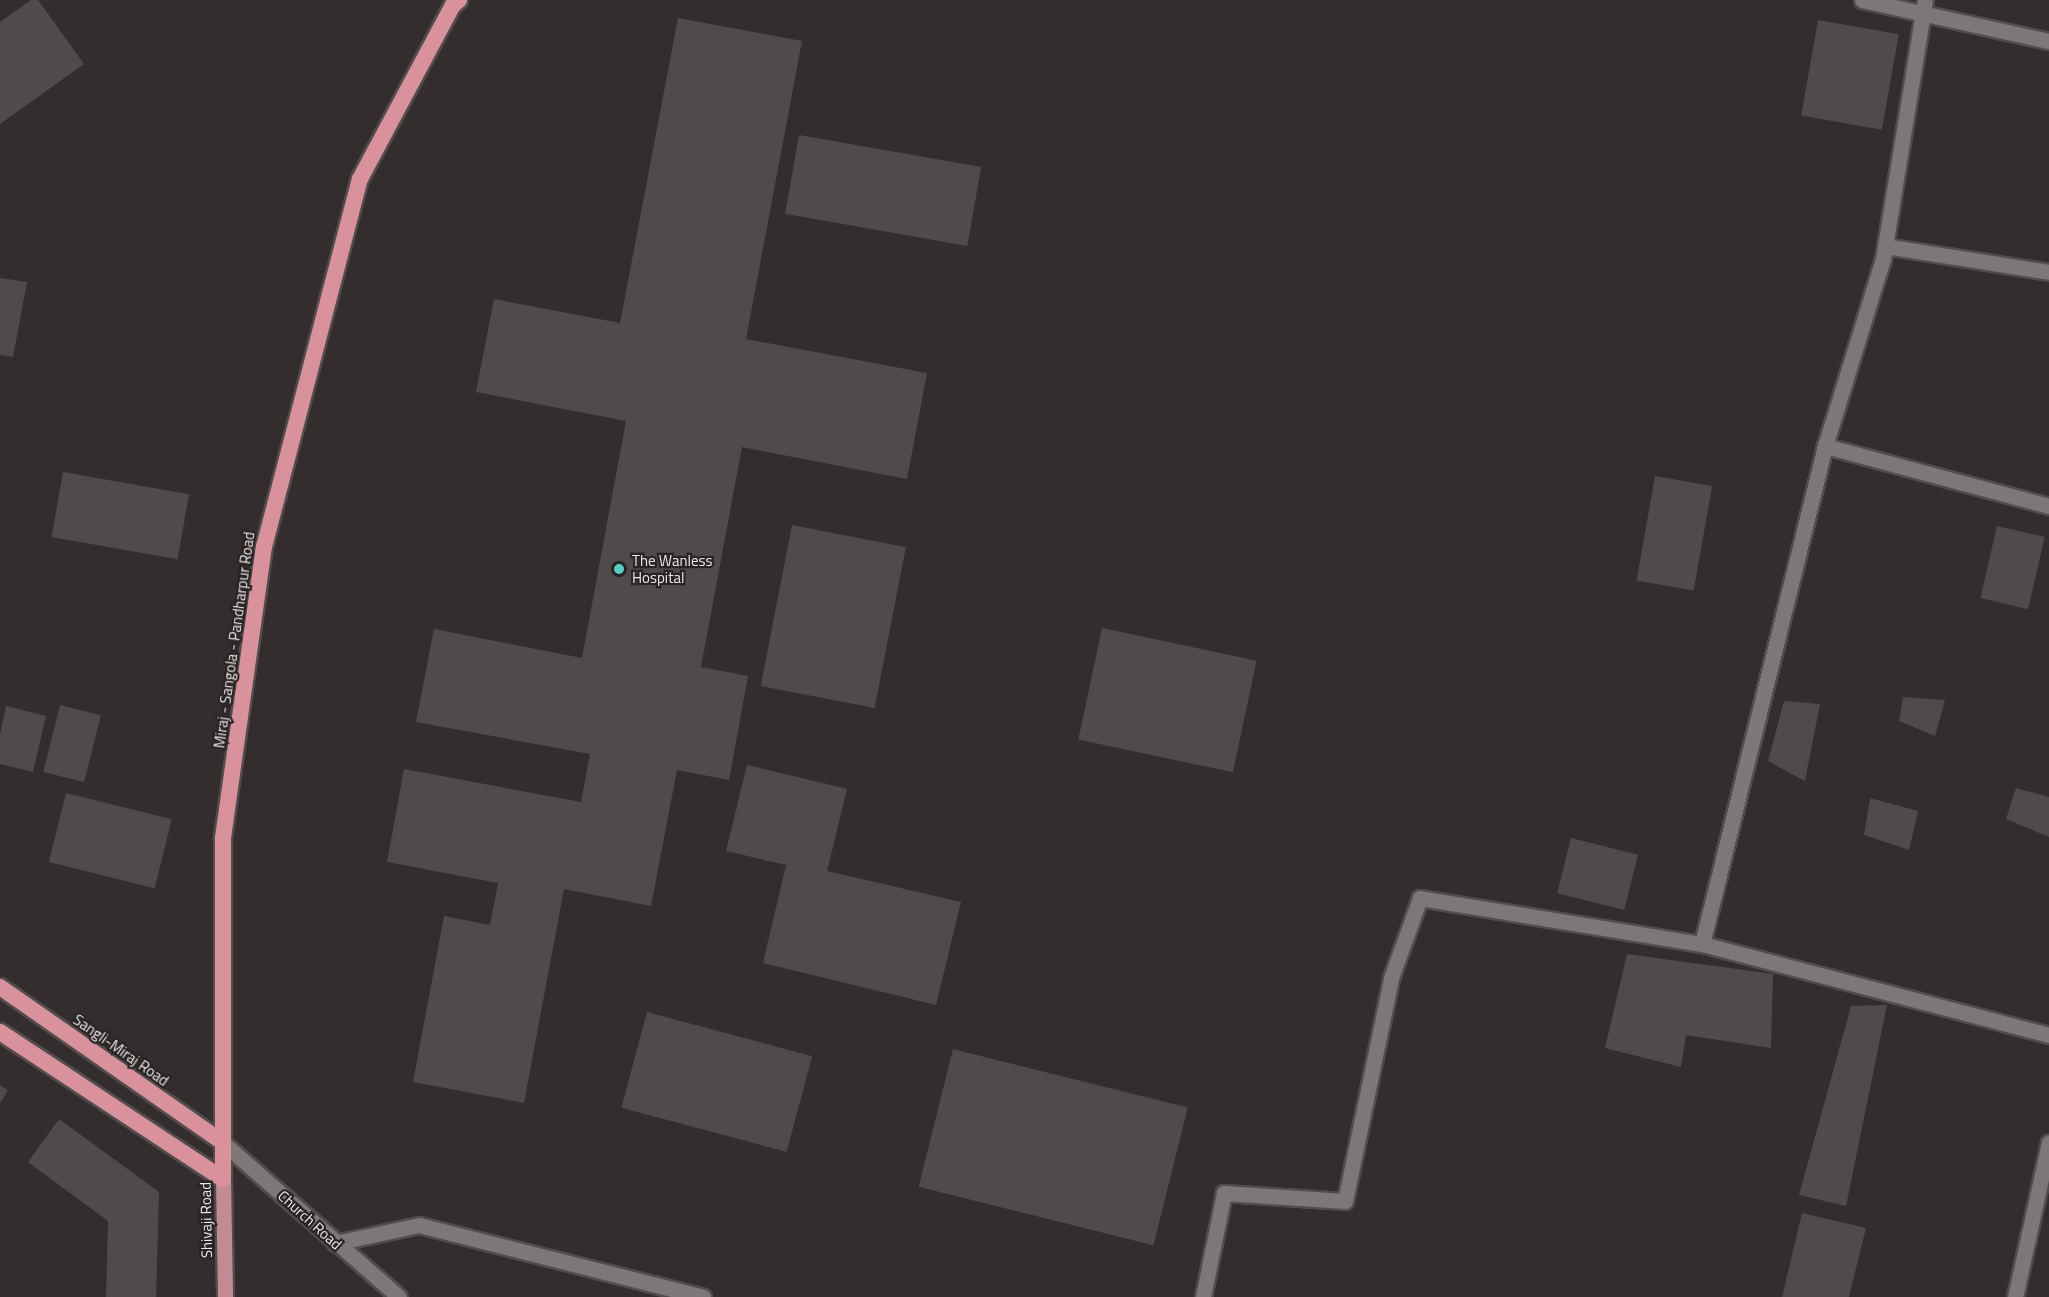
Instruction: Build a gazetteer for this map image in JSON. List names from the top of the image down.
{
  "streets": {
    "highway": ["Miraj - Sangola - Pandharpur Road", "Sangli-Miraj Road", "Shivaji Road"],
    "street": ["Church Road"]
  },
  "crossings": [
    ["Miraj - Sangola - Pandharpur Road", "Sangli-Miraj Road"],
    ["Miraj - Sangola - Pandharpur Road", "Shivaji Road"],
    ["Miraj - Sangola - Pandharpur Road", "Church Road"],
    ["Sangli-Miraj Road", "Shivaji Road"],
    ["Sangli-Miraj Road", "Church Road"],
    ["Shivaji Road", "Church Road"]
  ],
  "places": ["The Wanless Hospital"]
}
